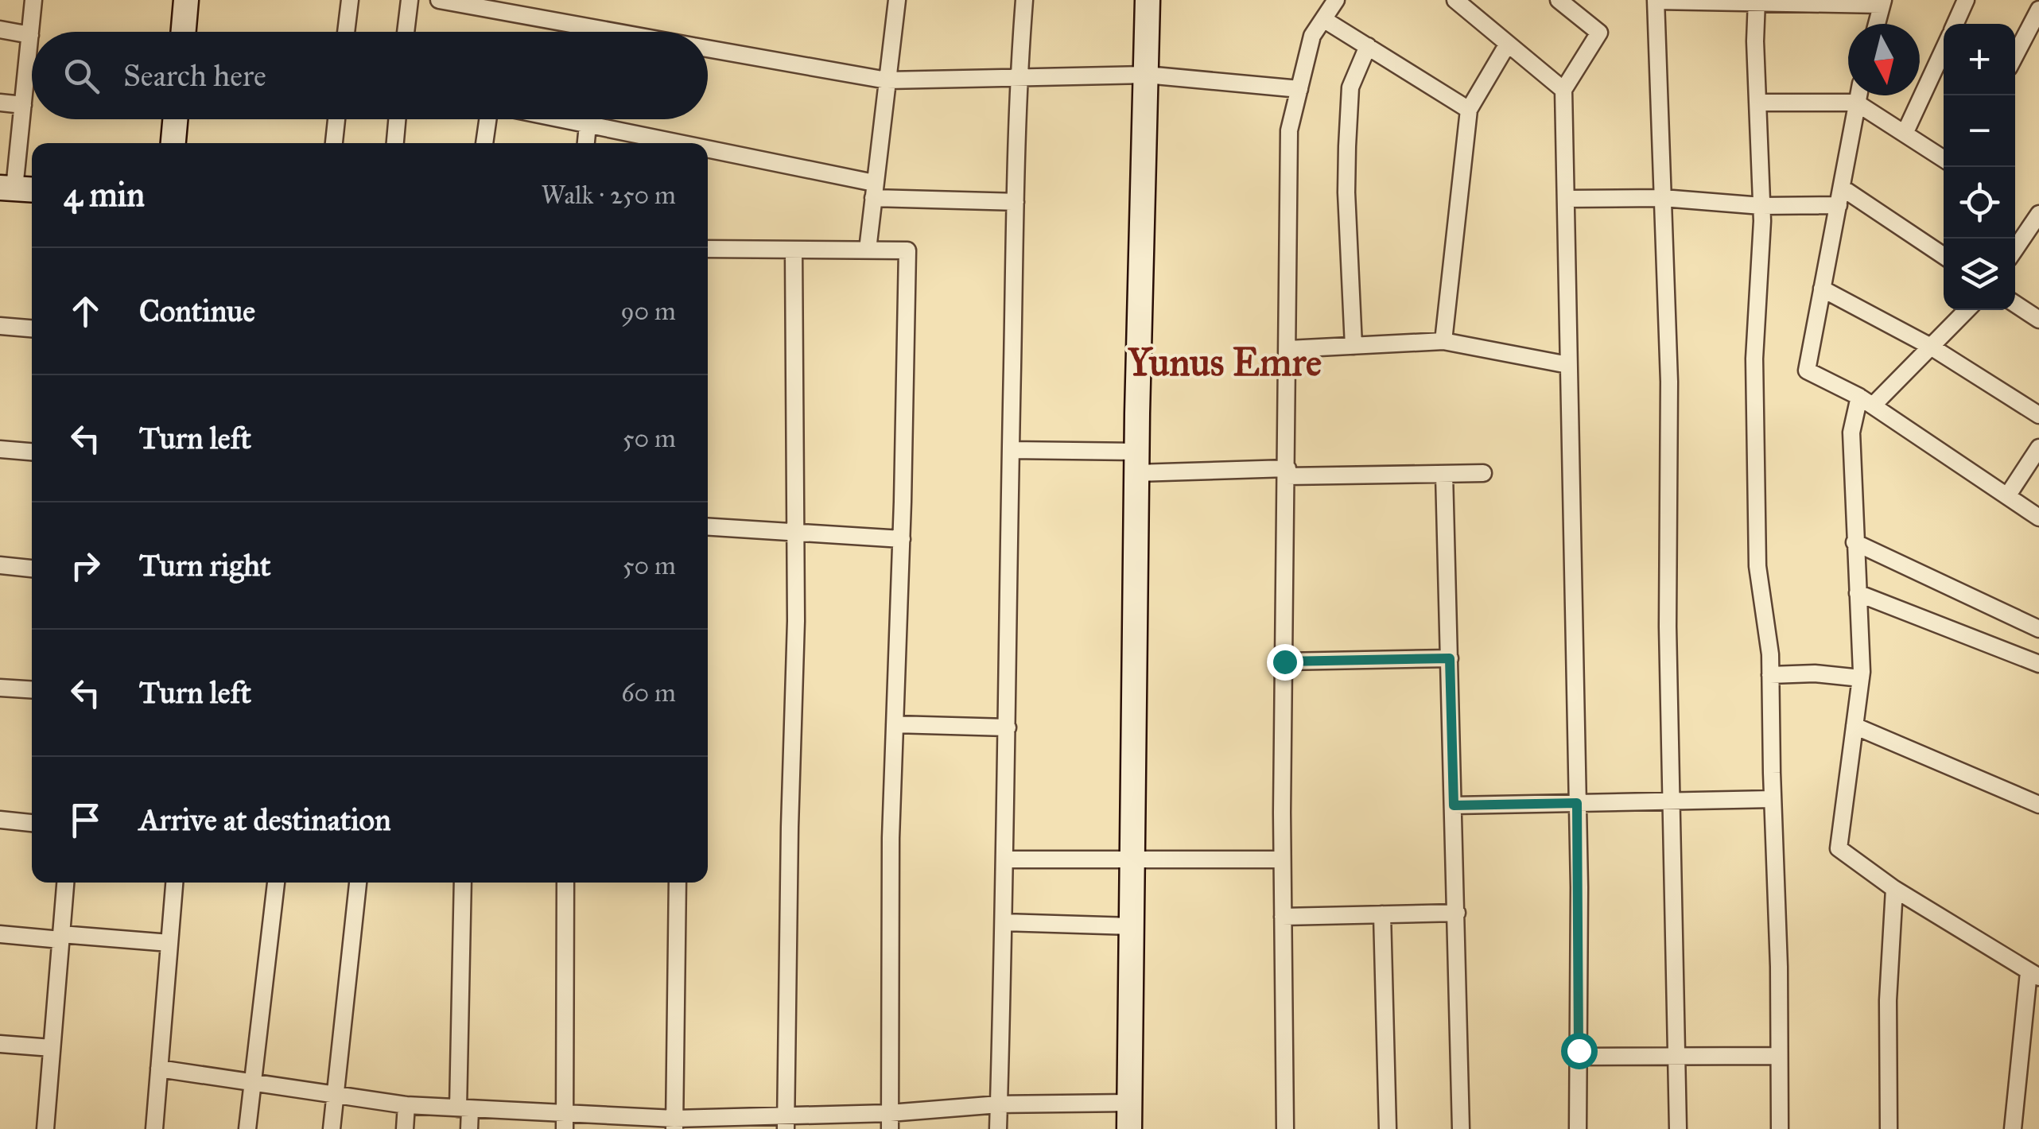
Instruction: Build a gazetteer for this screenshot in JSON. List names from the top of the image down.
{
  "districts": ["Yunus Emre"],
  "north": "bottom",
  "page": {
    "map_buttons": ["+", "−"],
    "search": "Search here",
    "heading": ["4 min", "Walk · 250 m"],
    "list": [
      ["Continue", "90 m"],
      ["Turn left", "50 m"],
      ["Turn right", "50 m"],
      ["Turn left", "60 m"],
      "Arrive at destination"
    ]
  }
}
